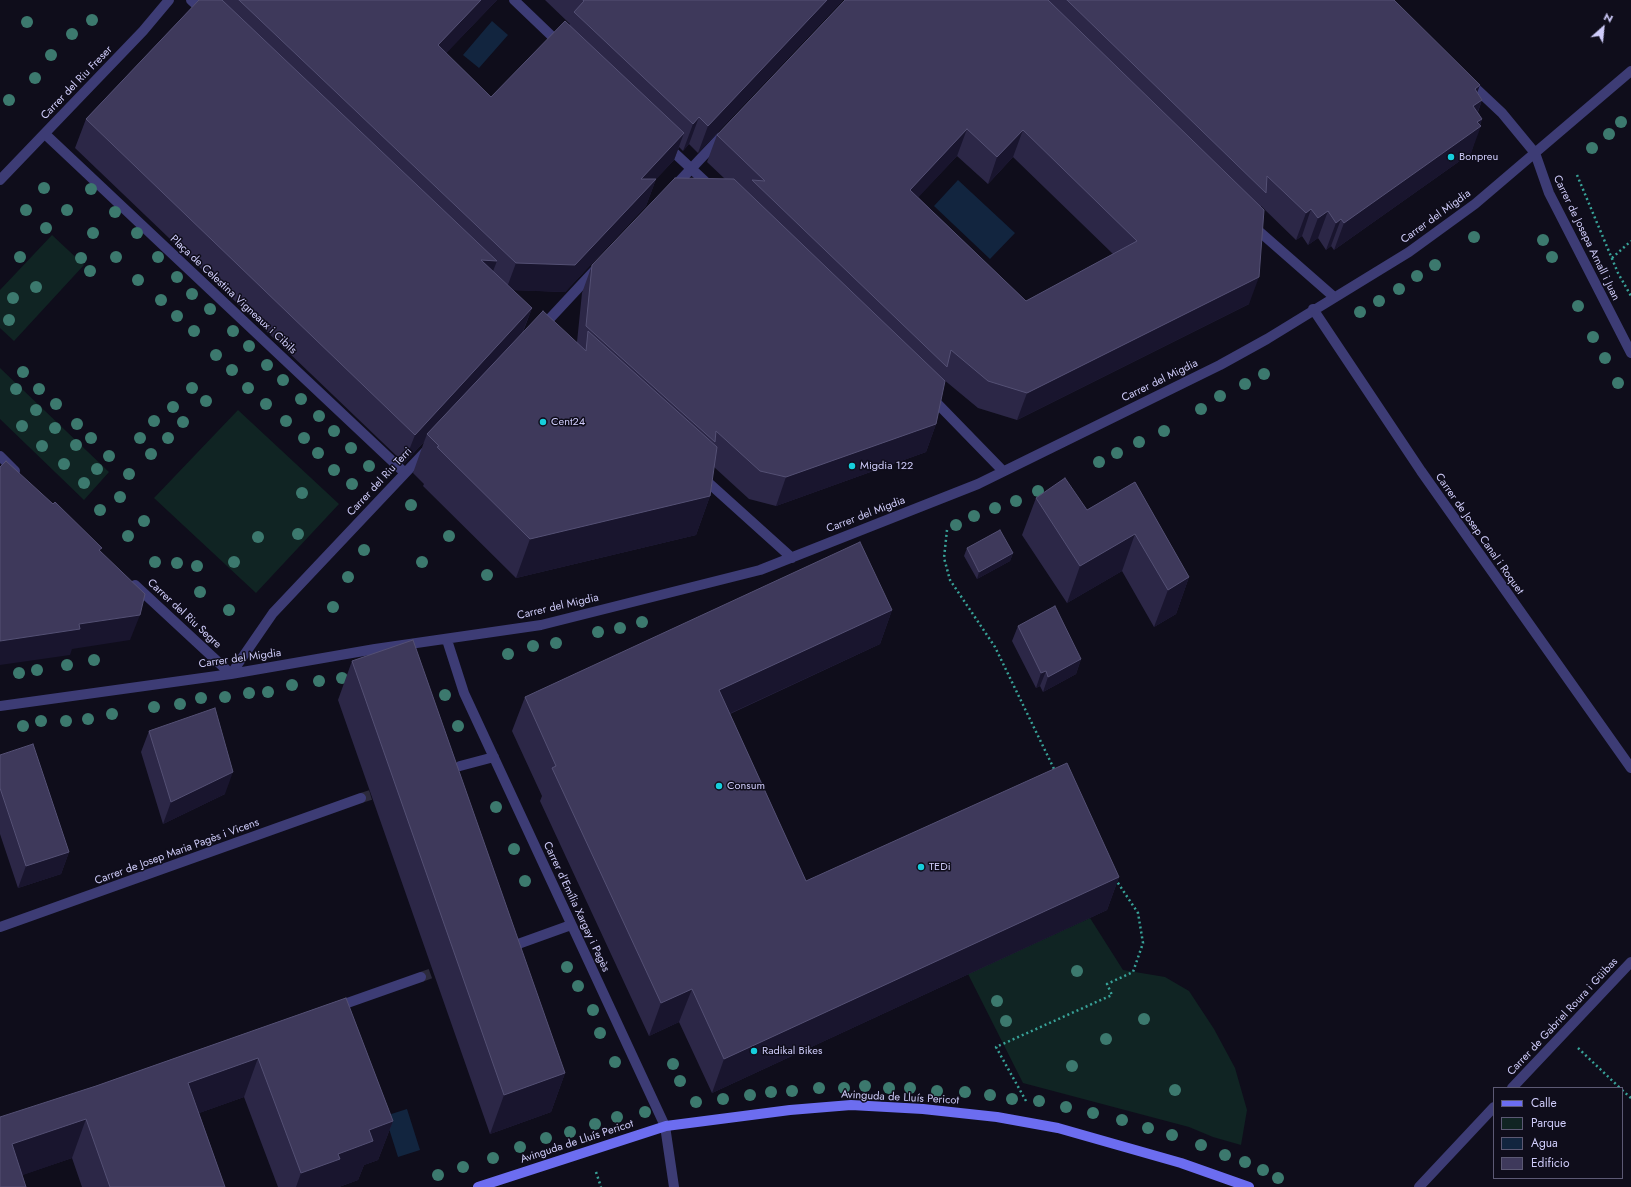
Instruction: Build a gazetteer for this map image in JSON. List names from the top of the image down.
{
  "streets": {
    "street": [
      "Carrer del Riu Freser",
      "Carrer del Migdia",
      "Carrer de Josepa Arnall i Juan",
      "Plaça de Celestina Vigneaux i Cibils",
      "Carrer del Riu Terri",
      "Carrer de Josep Canal i Roquet",
      "Carrer del Riu Segre",
      "Carrer de Josep Maria Pagès i Vicens",
      "Carrer d'Emília Xargay i Pagès",
      "Carrer de Gabriel Roura i Güibas",
      "Avinguda de Lluís Pericot"
    ]
  },
  "crossings": [
    ["Carrer del Riu Freser", "Plaça de Celestina Vigneaux i Cibils"],
    ["Carrer del Migdia", "Carrer de Josepa Arnall i Juan"],
    ["Carrer del Migdia", "Carrer del Riu Terri"],
    ["Carrer del Migdia", "Carrer de Josep Canal i Roquet"],
    ["Carrer del Migdia", "Carrer del Riu Segre"],
    ["Carrer del Migdia", "Carrer d'Emília Xargay i Pagès"],
    ["Plaça de Celestina Vigneaux i Cibils", "Carrer del Riu Terri"],
    ["Carrer del Riu Terri", "Carrer del Riu Segre"],
    ["Carrer d'Emília Xargay i Pagès", "Avinguda de Lluís Pericot"]
  ],
  "places": [
    "Bonpreu",
    "Cent24",
    "Migdia 122",
    "Consum",
    "TEDi",
    "Radikal Bikes"
  ],
  "legend": [
    "Calle",
    "Parque",
    "Agua",
    "Edificio"
  ],
  "north": "top right"
}
